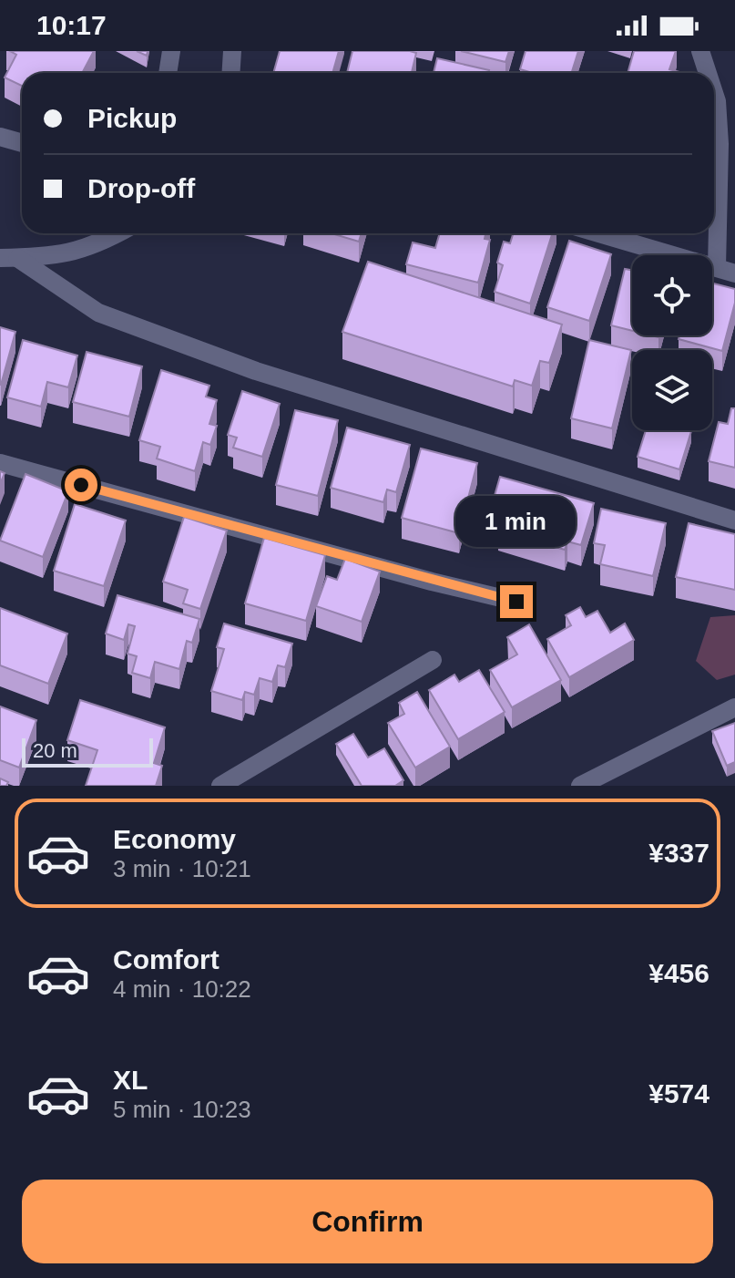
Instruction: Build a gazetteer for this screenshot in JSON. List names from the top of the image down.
{
  "scale_bar": "20 m",
  "page": {
    "status": "10:17",
    "banner": ["Pickup", "Drop-off"],
    "bubble": "1 min",
    "scale": "20 m",
    "list": [
      {
        "name": "Economy",
        "note": "3 min · 10:21",
        "value": "¥337"
      },
      {
        "name": "Comfort",
        "note": "4 min · 10:22",
        "value": "¥456"
      },
      {
        "name": "XL",
        "note": "5 min · 10:23",
        "value": "¥574"
      }
    ],
    "buttons": "Confirm"
  }
}
